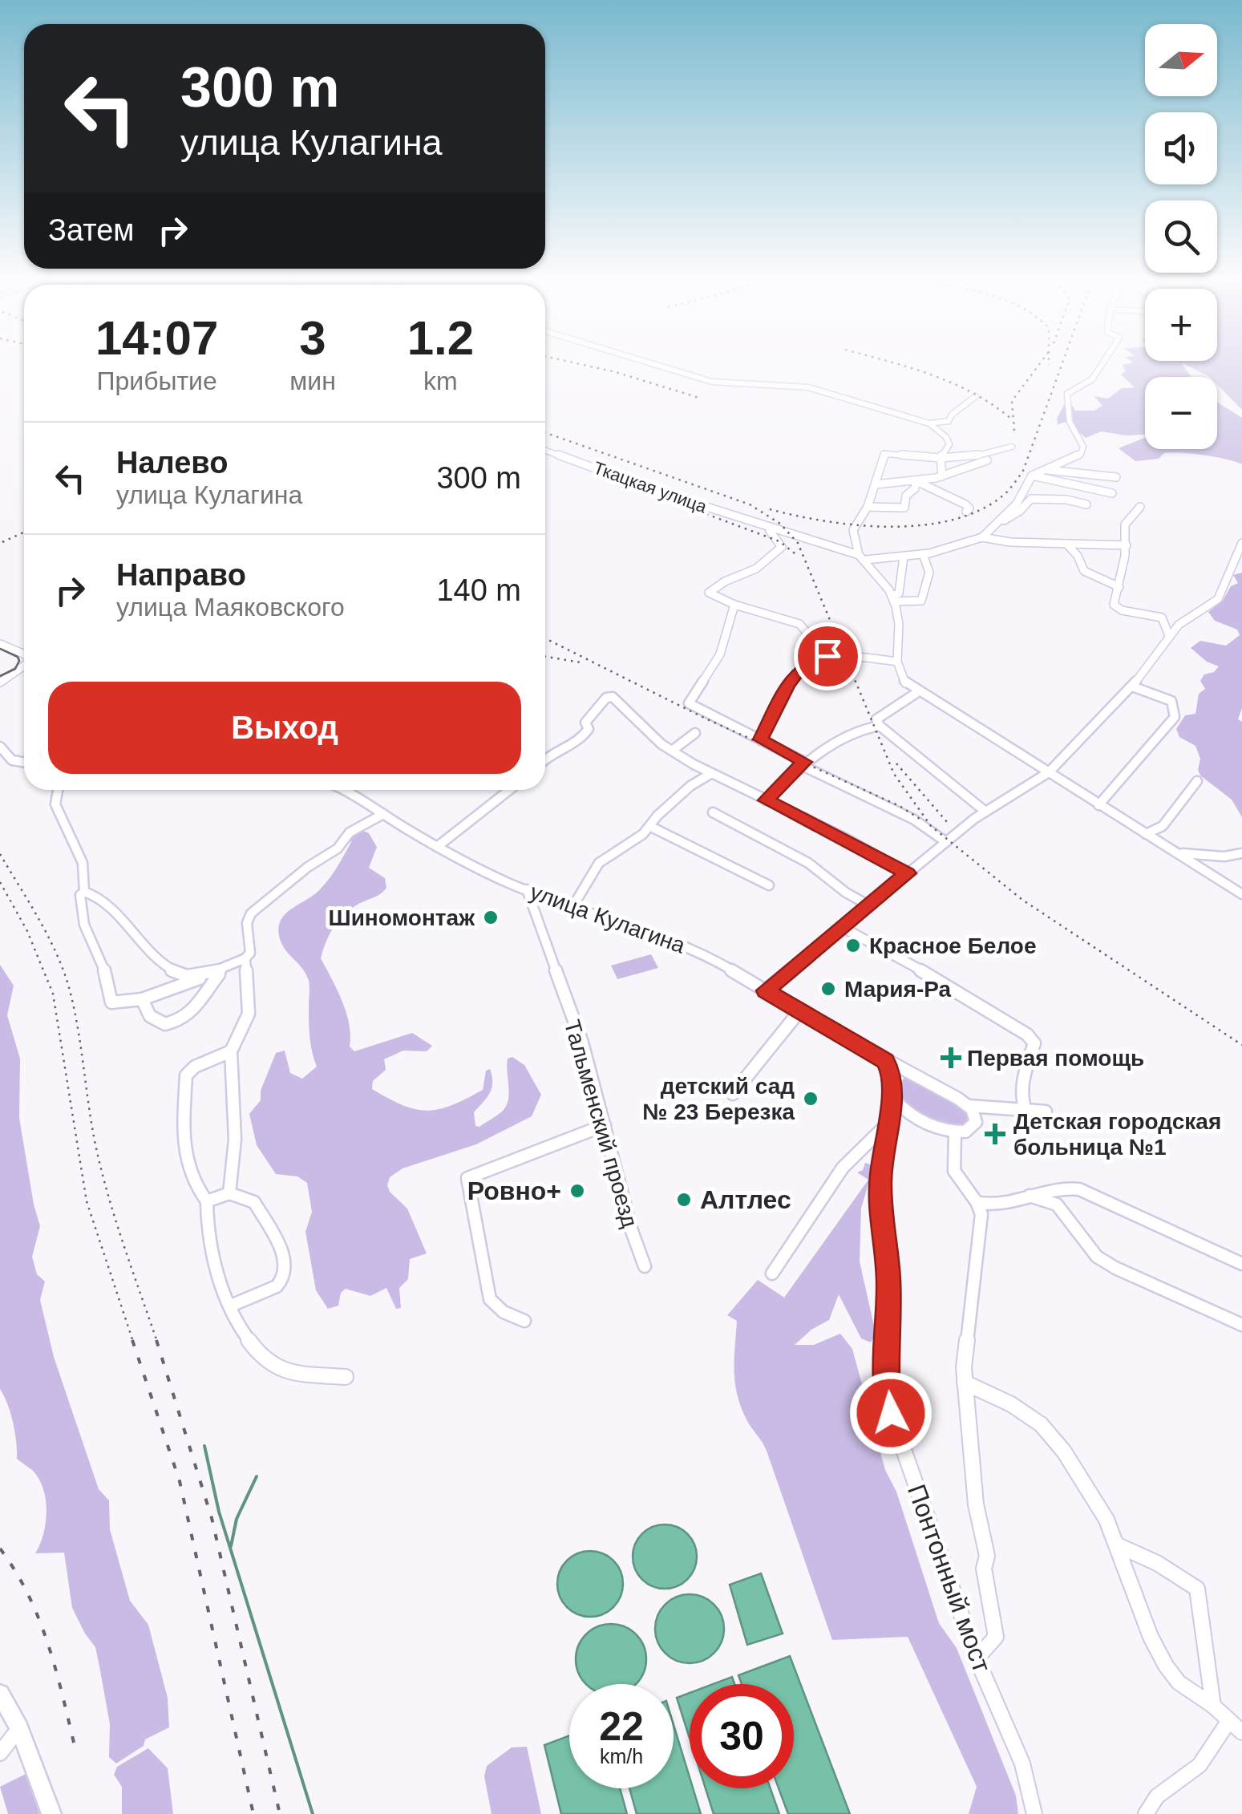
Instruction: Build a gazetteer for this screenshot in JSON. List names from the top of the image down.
{
  "streets": {
    "street": [
      "Ткацкая улица",
      "улица Кулагина",
      "Тальменский проезд",
      "Понтонный мост"
    ]
  },
  "crossings": [
    ["улица Кулагина", "Тальменский проезд"]
  ],
  "places": {
    "other": [
      "Шиномонтаж",
      "Красное Белое",
      "Мария-Ра",
      "детский сад № 23 Березка",
      "Ровно+",
      "Алтлес"
    ],
    "health": ["Первая помощь", "Детская городская больница №1"]
  },
  "north": "right",
  "page": {
    "map_buttons": ["+", "−"],
    "turn": ["300 m", "улица Кулагина"],
    "then": "Затем",
    "eta": [
      "14:07",
      "Прибытие",
      "3",
      "мин",
      "1.2",
      "km"
    ],
    "list": [
      {
        "name": "Налево",
        "note": "улица Кулагина",
        "value": "300 m"
      },
      {
        "name": "Направо",
        "note": "улица Маяковского",
        "value": "140 m"
      }
    ],
    "buttons": "Выход",
    "speed": "22 km/h",
    "limit": "30"
  }
}
